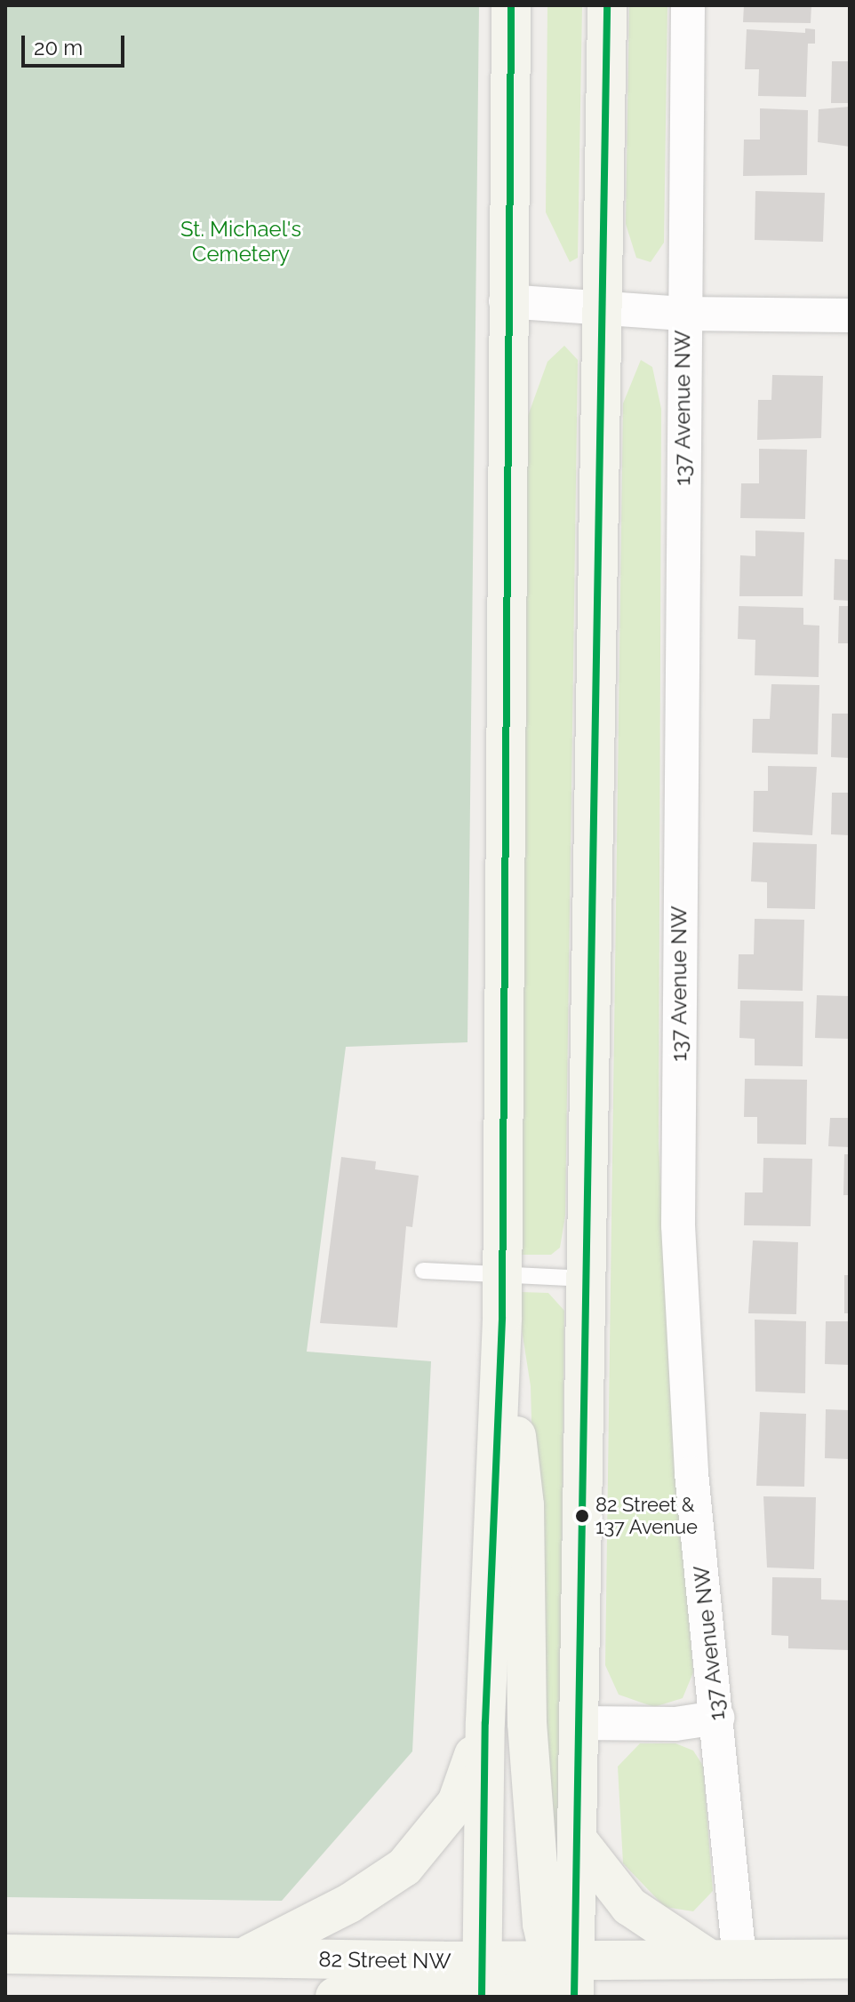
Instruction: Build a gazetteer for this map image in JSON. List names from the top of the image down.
{
  "streets": {
    "main road": ["82 Street NW"],
    "street": ["137 Avenue NW"]
  },
  "crossings": [
    ["137 Avenue NW", "82 Street NW"]
  ],
  "parks": ["St. Michael's Cemetery"],
  "places": ["82 Street & 137 Avenue"],
  "scale_bar": "20 m"
}
